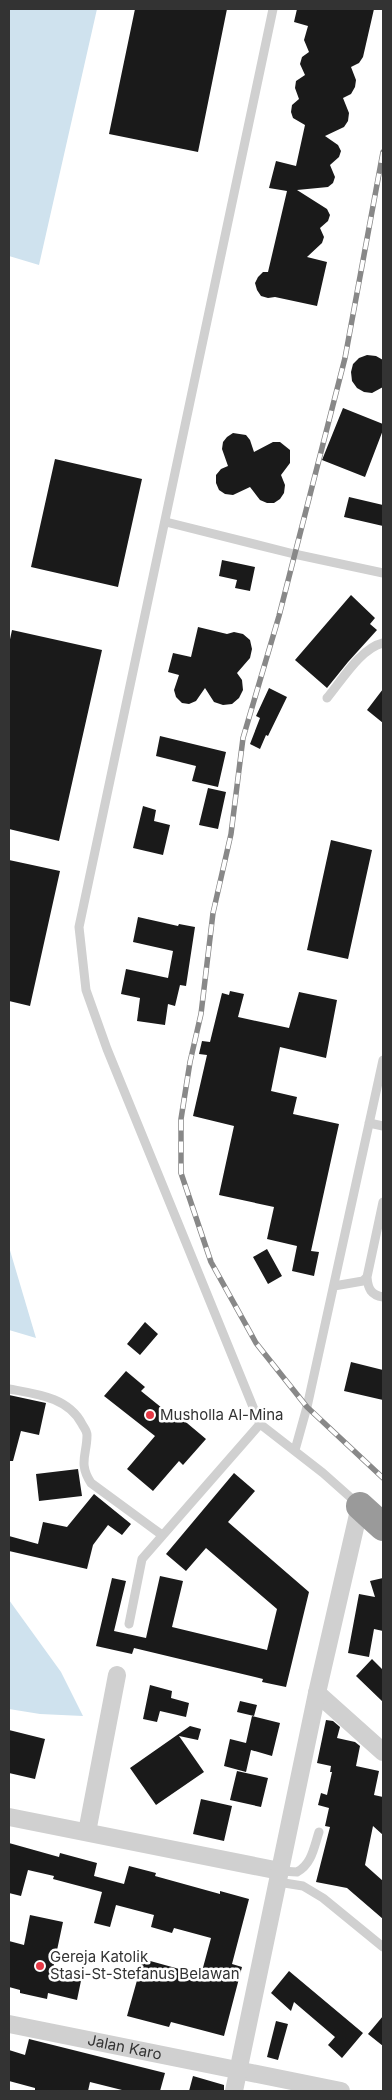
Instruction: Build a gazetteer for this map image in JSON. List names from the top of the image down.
{
  "streets": {
    "street": ["Jalan Karo"]
  },
  "places": ["Musholla Al-Mina", "Gereja Katolik Stasi-St-Stefanus Belawan"]
}
